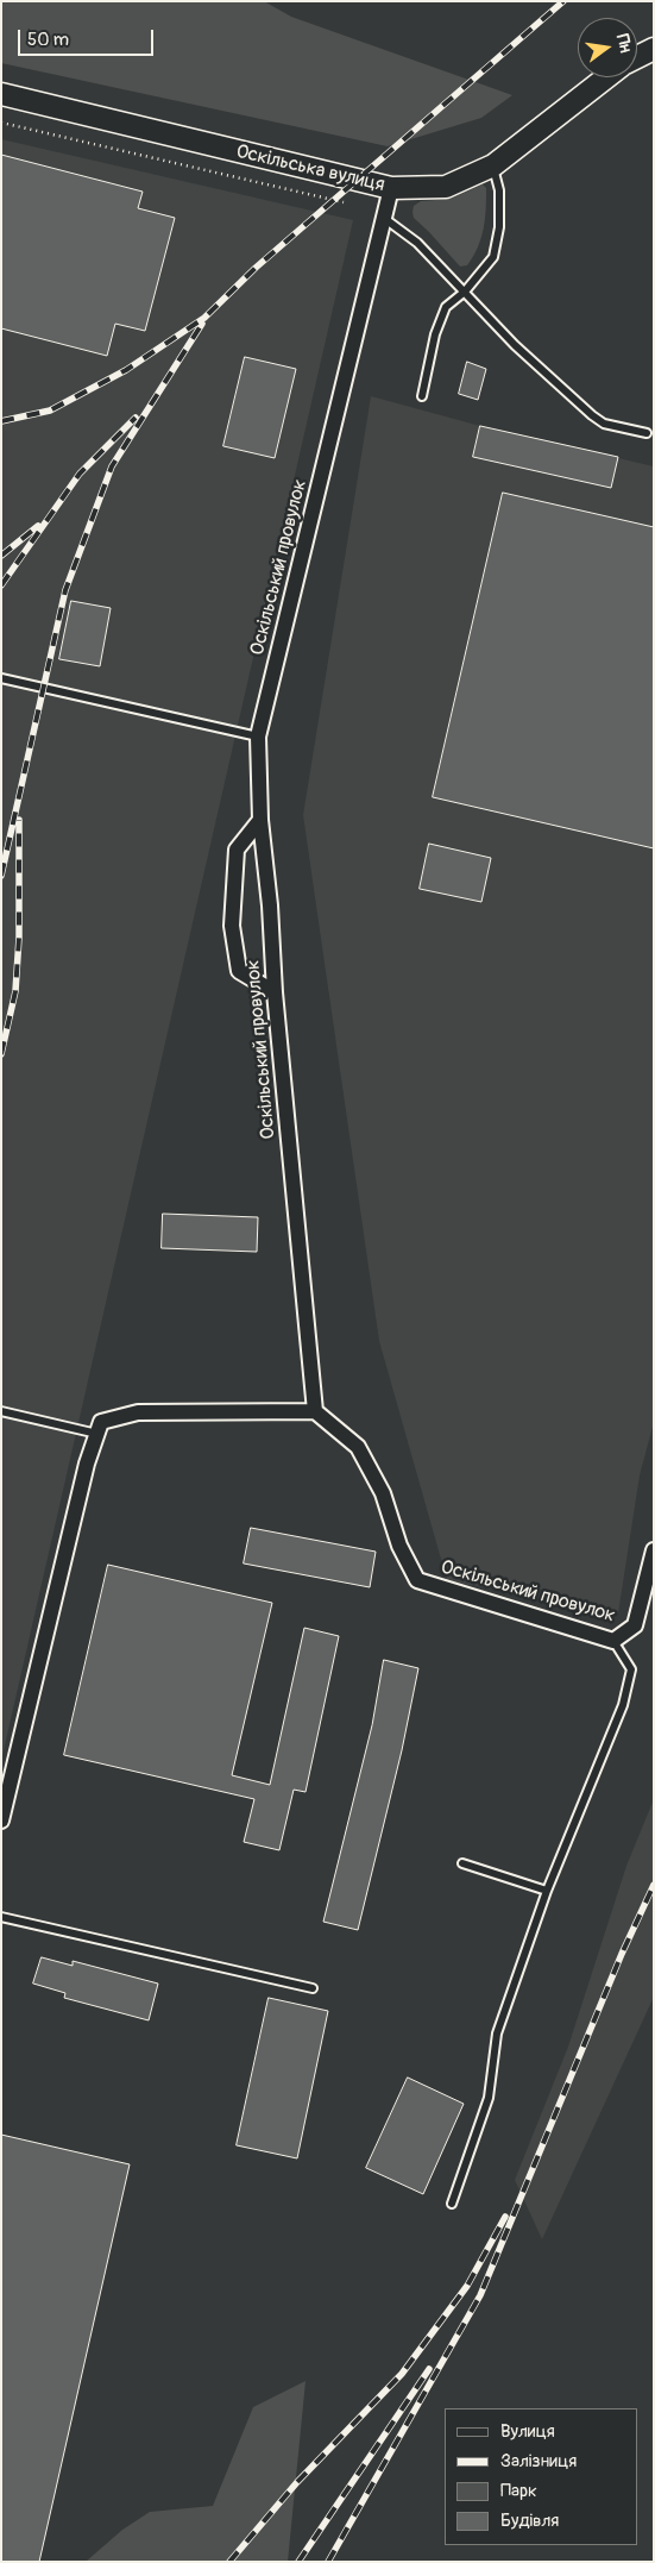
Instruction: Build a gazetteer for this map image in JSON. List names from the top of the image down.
{
  "streets": {
    "main road": ["Оскільська вулиця"],
    "street": ["Оскільський провулок"]
  },
  "crossings": [
    ["Оскільська вулиця", "Оскільський провулок"]
  ],
  "legend": [
    "Вулиця",
    "Залізниця",
    "Парк",
    "Будівля"
  ],
  "scale_bar": "50 m",
  "north": "right"
}
